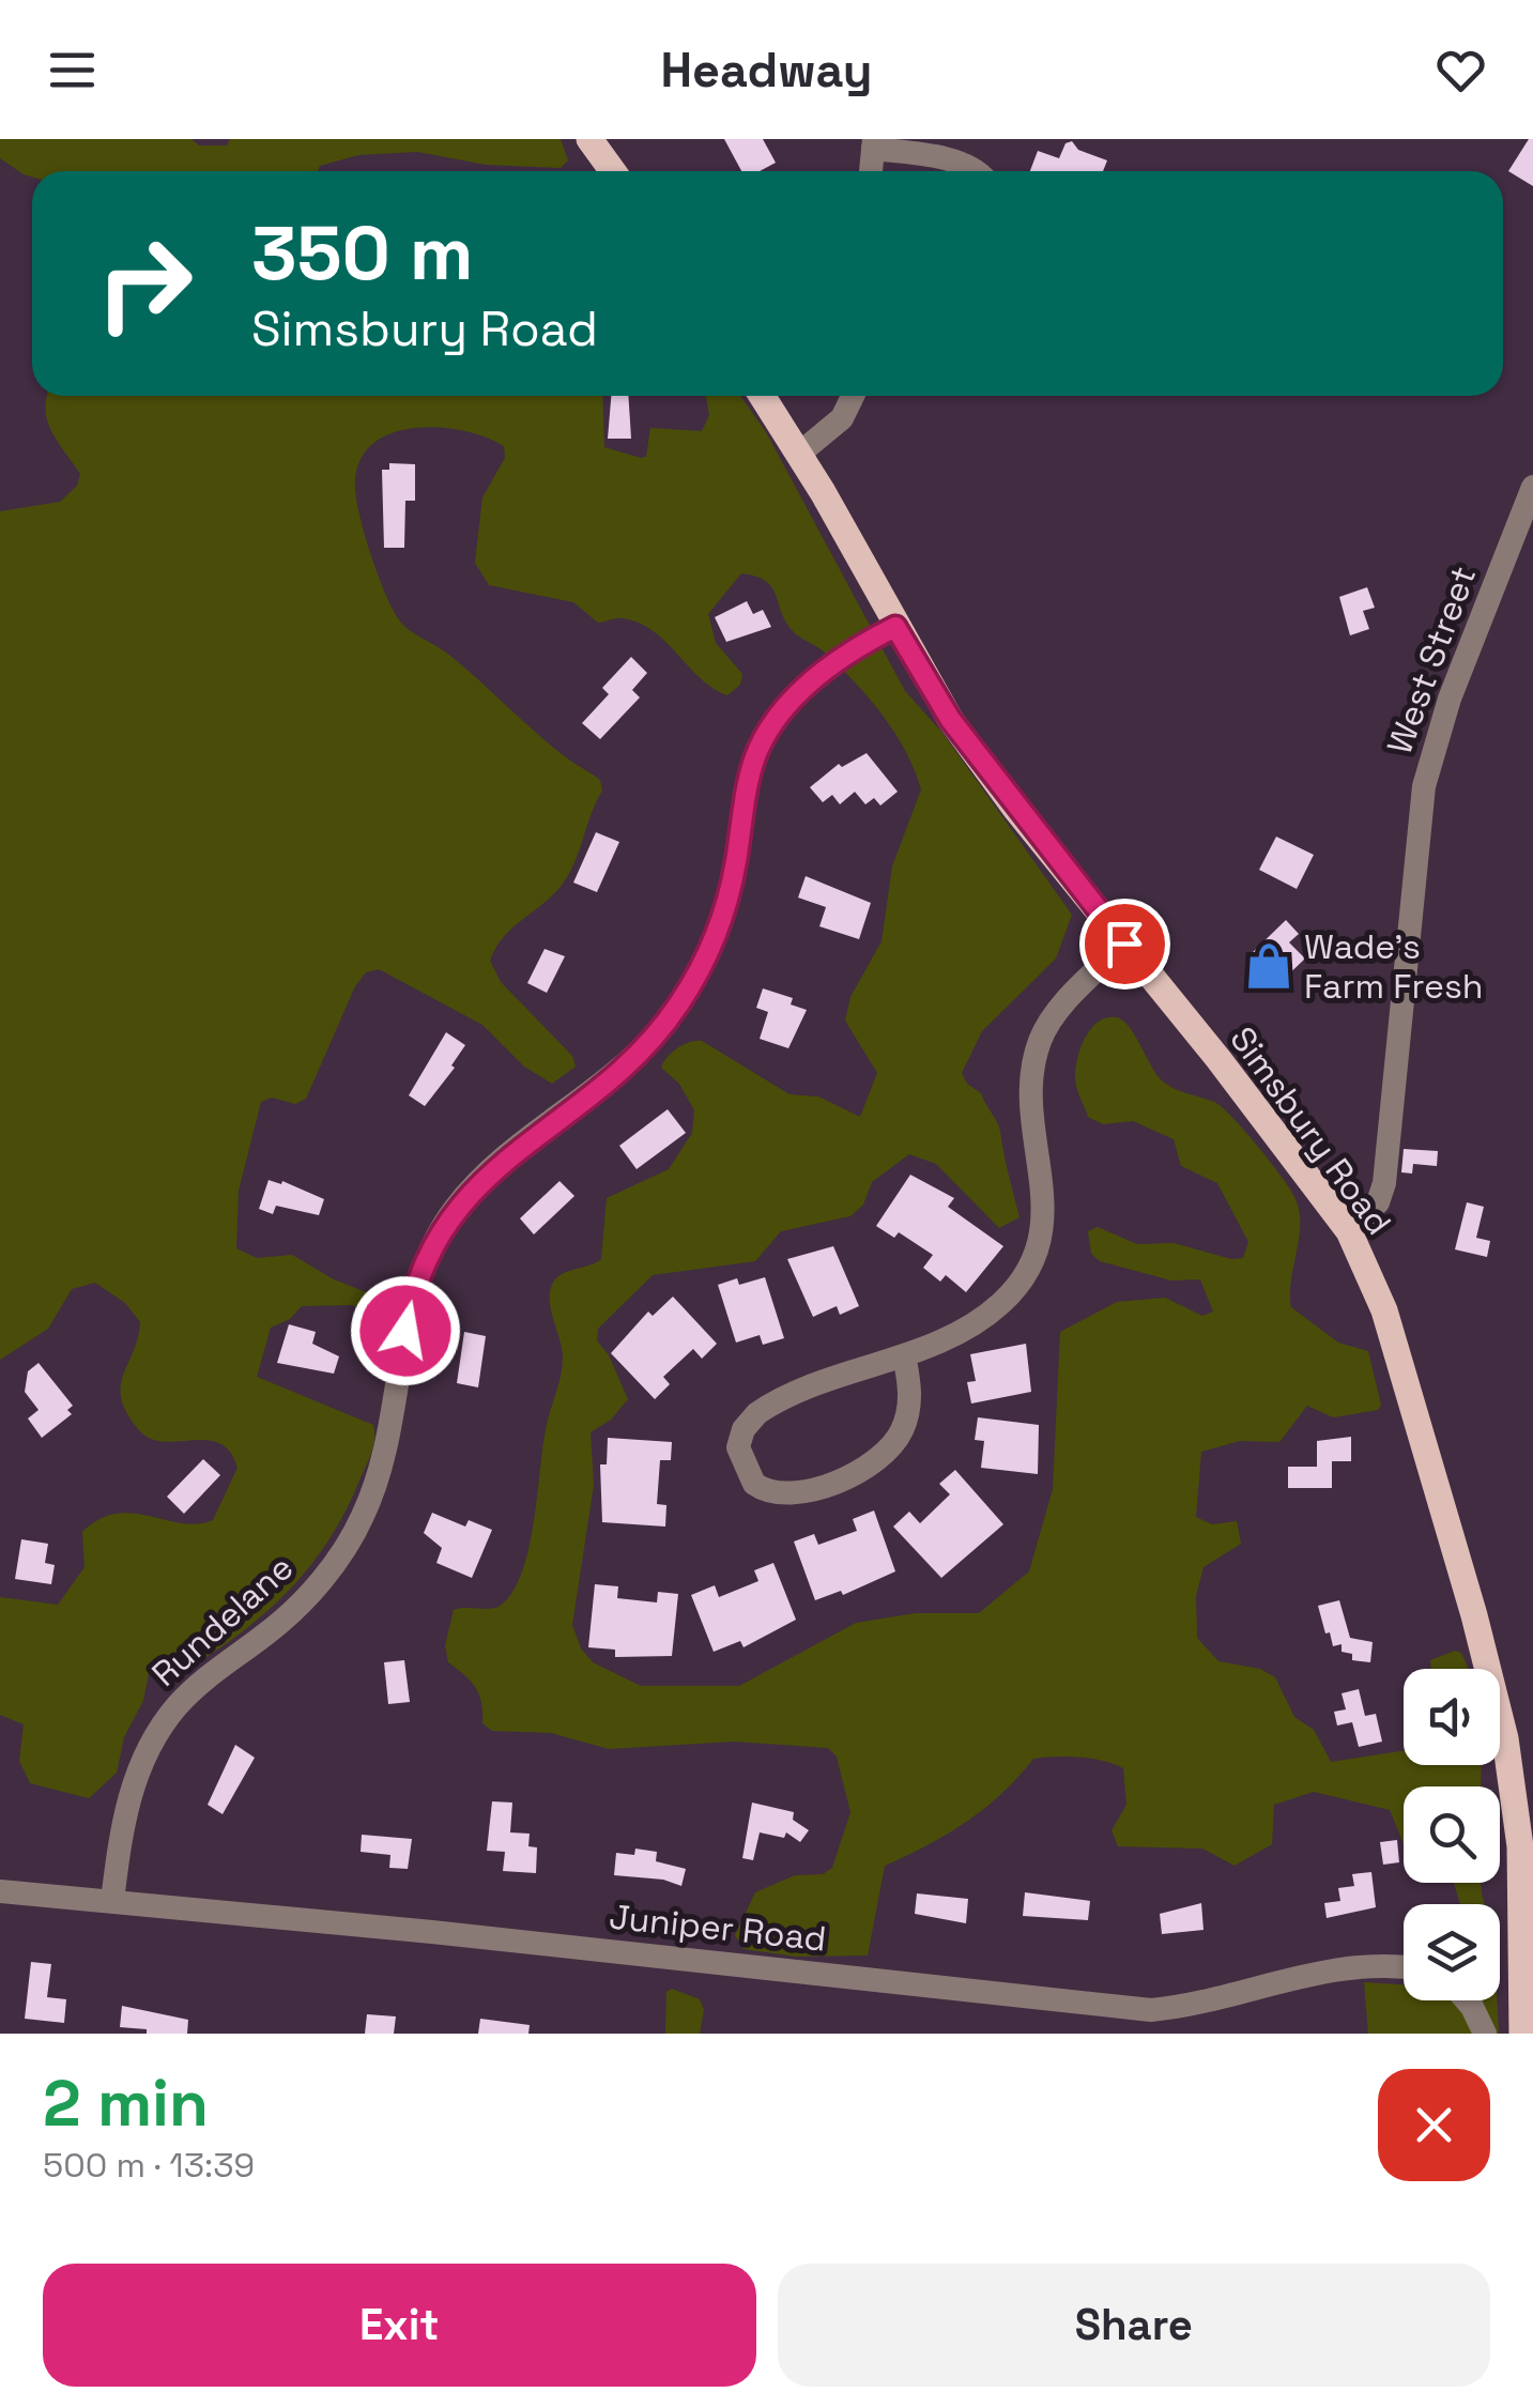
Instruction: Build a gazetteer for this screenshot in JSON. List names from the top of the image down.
{
  "streets": {
    "main road": ["Simsbury Road"],
    "street": ["West Street", "Rundelane", "Juniper Road"]
  },
  "crossings": [
    ["West Street", "Simsbury Road"],
    ["Simsbury Road", "Rundelane"],
    ["Rundelane", "Juniper Road"]
  ],
  "places": {
    "shop": ["Wade's Farm Fresh"]
  },
  "page": {
    "header": "Headway",
    "turn": ["350 m", "Simsbury Road"],
    "heading": ["2 min", "500 m · 13:39"],
    "buttons": ["Exit", "Share"]
  }
}
